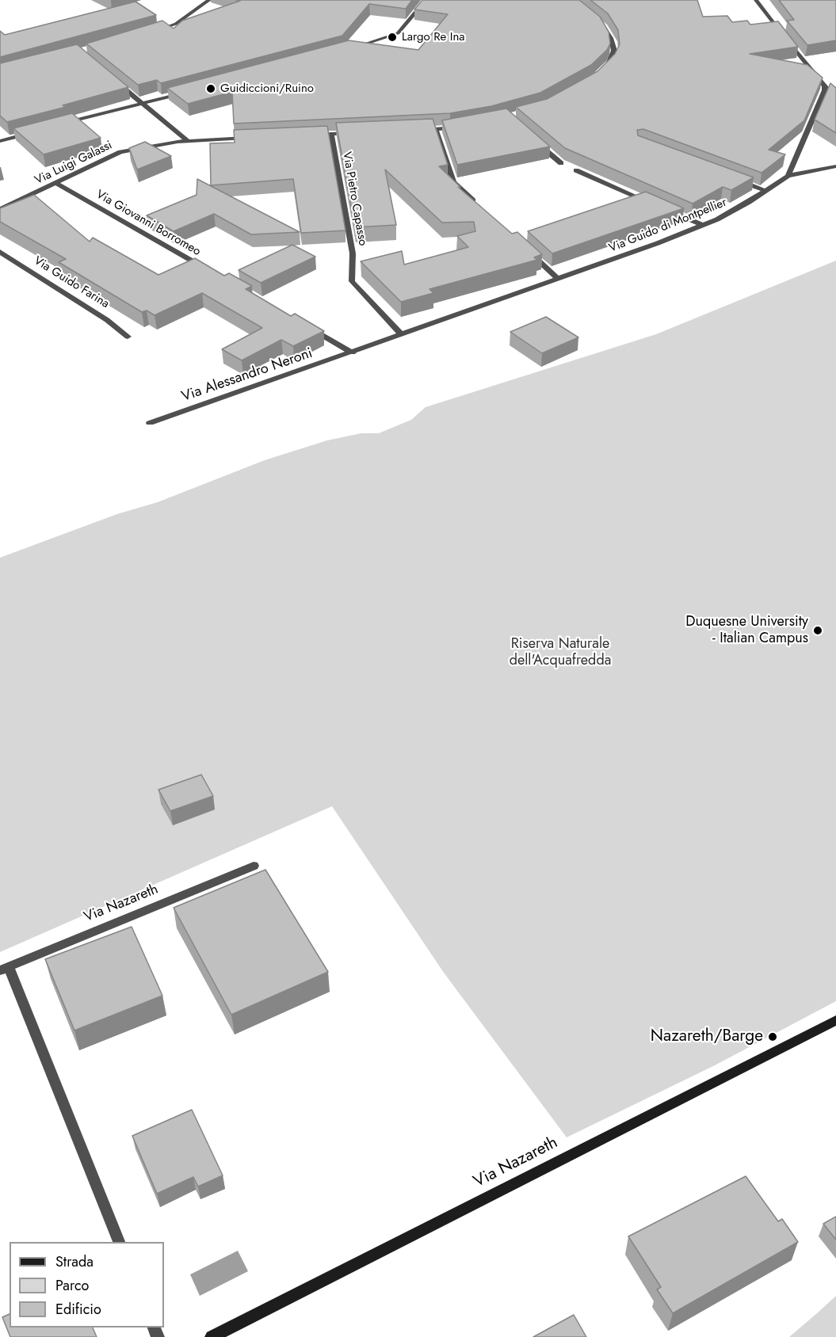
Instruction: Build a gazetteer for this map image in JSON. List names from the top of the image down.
{
  "streets": {
    "street": [
      "Via Luigi Galassi",
      "Via Pietro Capasso",
      "Via Giovanni Borromeo",
      "Via Guido di Montpellier",
      "Via Guido Farina",
      "Via Alessandro Neroni",
      "Via Nazareth"
    ]
  },
  "crossings": [
    ["Via Luigi Galassi", "Via Giovanni Borromeo"],
    ["Via Pietro Capasso", "Via Guido di Montpellier"],
    ["Via Guido di Montpellier", "Via Alessandro Neroni"]
  ],
  "parks": ["Riserva Naturale dell'Acquafredda"],
  "places": [
    "Largo Re Ina",
    "Guidiccioni/Ruino",
    "Duquesne University - Italian Campus",
    "Nazareth/Barge"
  ],
  "legend": ["Strada", "Parco", "Edificio"]
}
